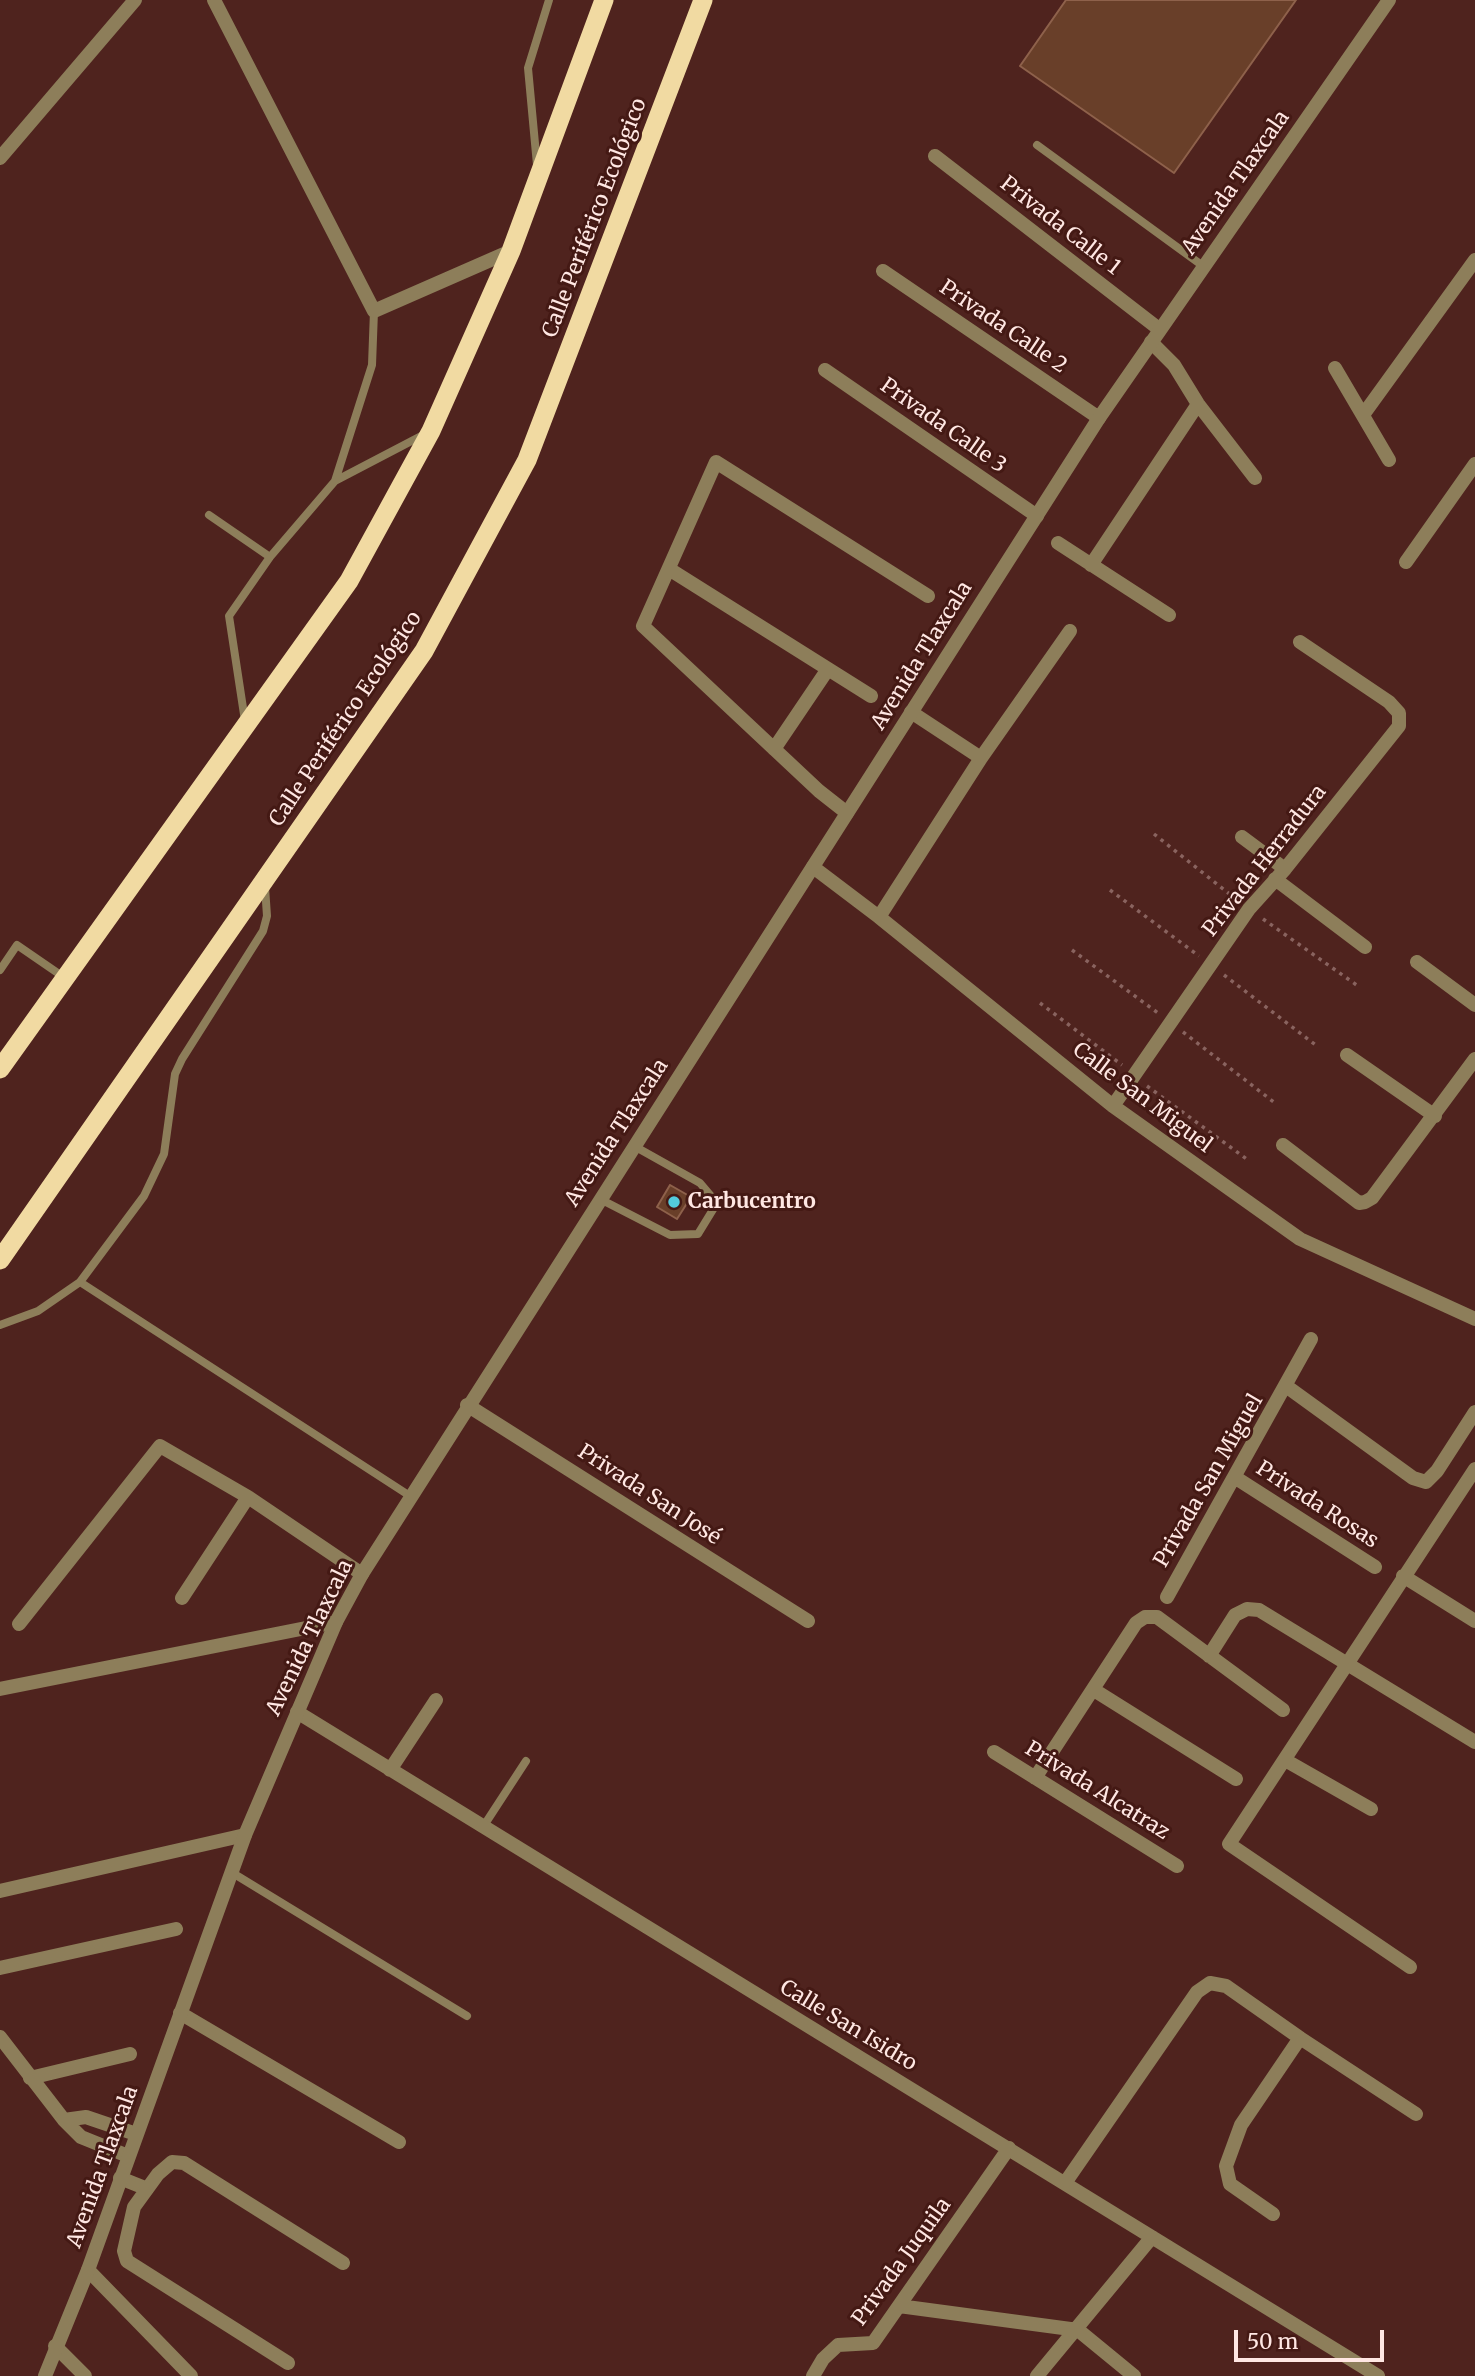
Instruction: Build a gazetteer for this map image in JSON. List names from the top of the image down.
{
  "streets": {
    "highway": ["Calle Periférico Ecológico"],
    "street": [
      "Avenida Tlaxcala",
      "Privada Calle 1",
      "Privada Calle 2",
      "Privada Calle 3",
      "Privada Herradura",
      "Calle San Miguel",
      "Privada San Miguel",
      "Privada San José",
      "Privada Rosas",
      "Privada Alcatraz",
      "Calle San Isidro",
      "Privada Juquila"
    ]
  },
  "crossings": [
    ["Avenida Tlaxcala", "Privada Calle 1"],
    ["Avenida Tlaxcala", "Privada Calle 2"],
    ["Avenida Tlaxcala", "Privada Calle 3"],
    ["Avenida Tlaxcala", "Calle San Miguel"],
    ["Avenida Tlaxcala", "Privada San José"],
    ["Avenida Tlaxcala", "Calle San Isidro"],
    ["Privada Herradura", "Calle San Miguel"],
    ["Privada San Miguel", "Privada Rosas"],
    ["Calle San Isidro", "Privada Juquila"]
  ],
  "places": ["Carbucentro"],
  "scale_bar": "50 m"
}
